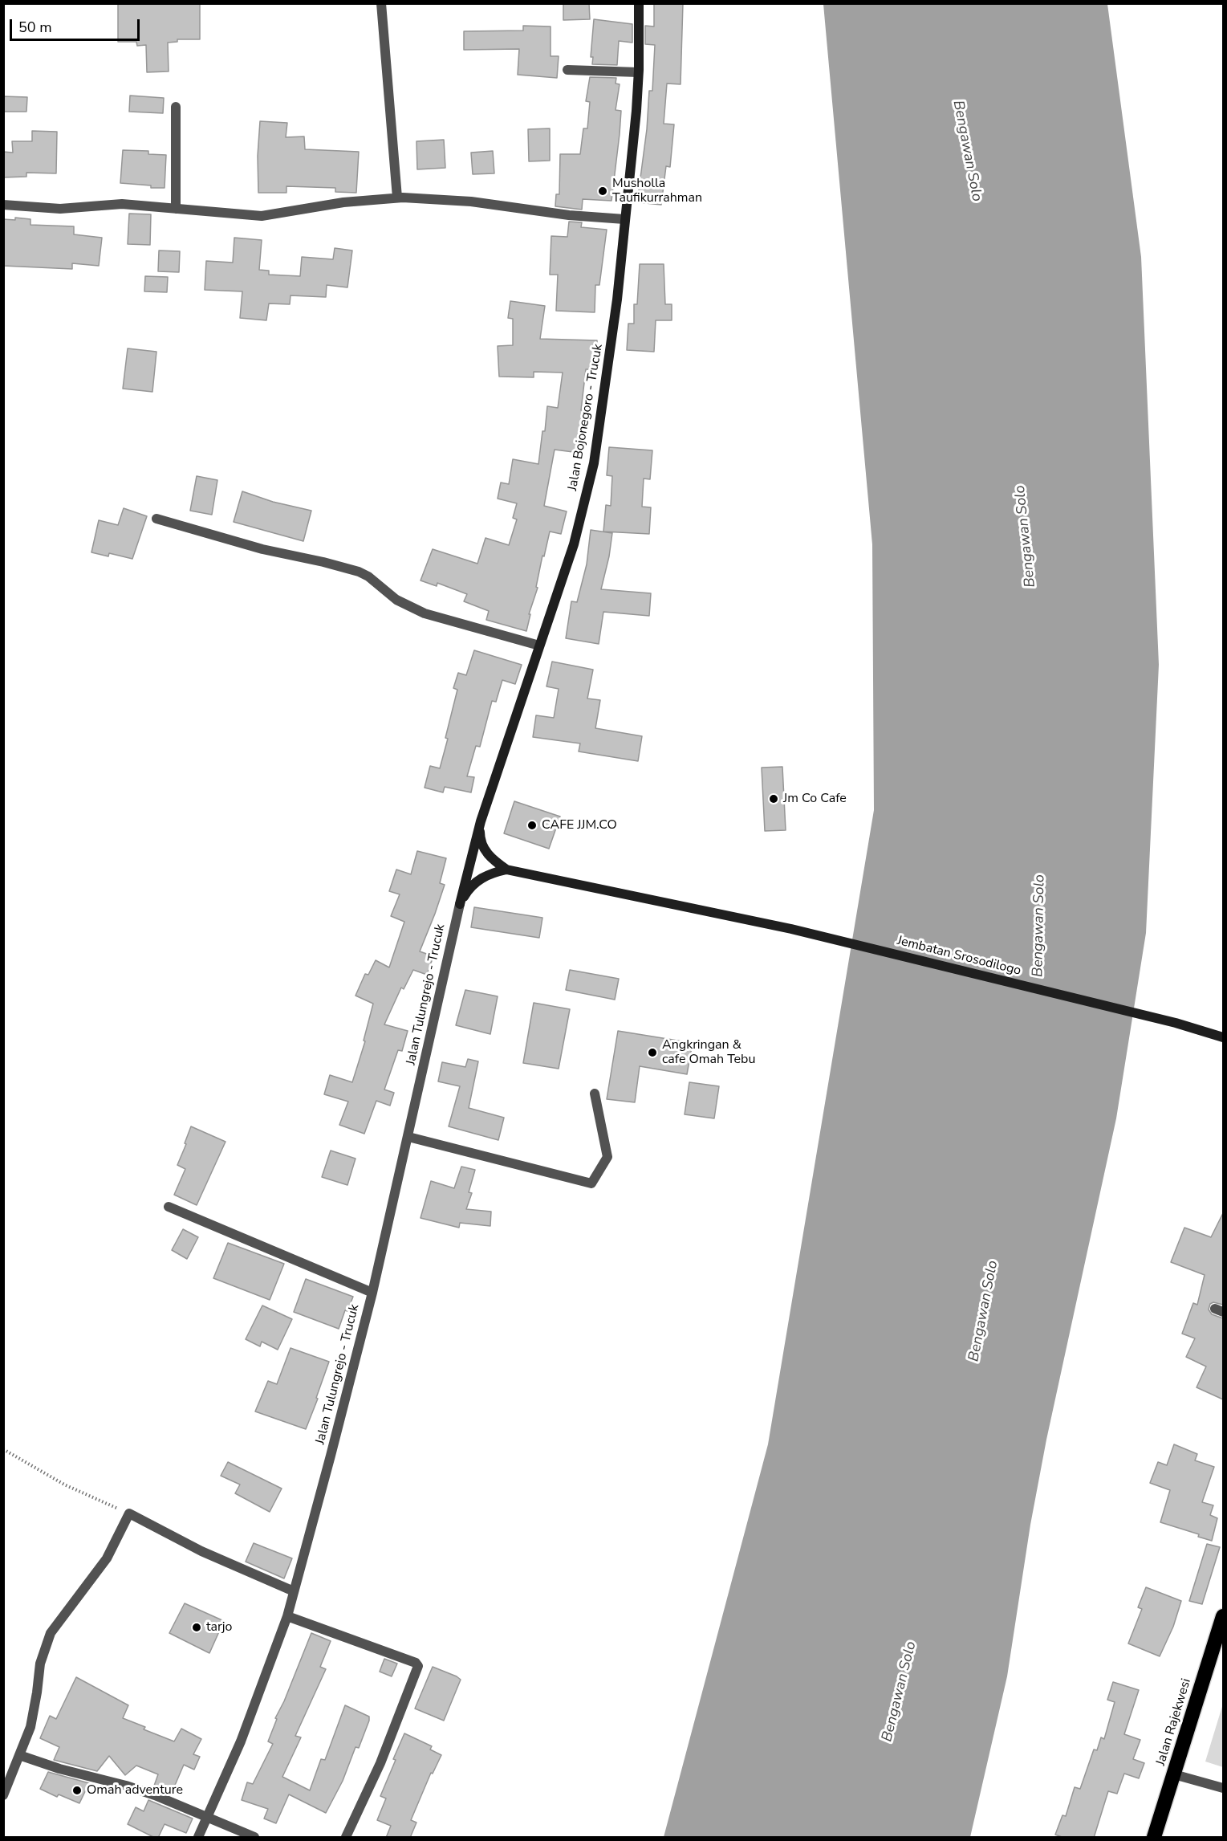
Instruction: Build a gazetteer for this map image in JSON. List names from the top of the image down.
{
  "streets": {
    "highway": ["Jalan Rajekwesi"],
    "street": ["Jalan Bojonegoro - Trucuk", "Jembatan Srosodilogo", "Jalan Tulungrejo - Trucuk"]
  },
  "crossings": [
    ["Jalan Bojonegoro - Trucuk", "Jalan Tulungrejo - Trucuk"]
  ],
  "water": ["Bengawan Solo"],
  "places": [
    "Musholla Taufikurrahman",
    "Jm Co Cafe",
    "CAFE JJM.CO",
    "Angkringan & cafe Omah Tebu",
    "tarjo",
    "Omah adventure"
  ],
  "scale_bar": "50 m"
}
